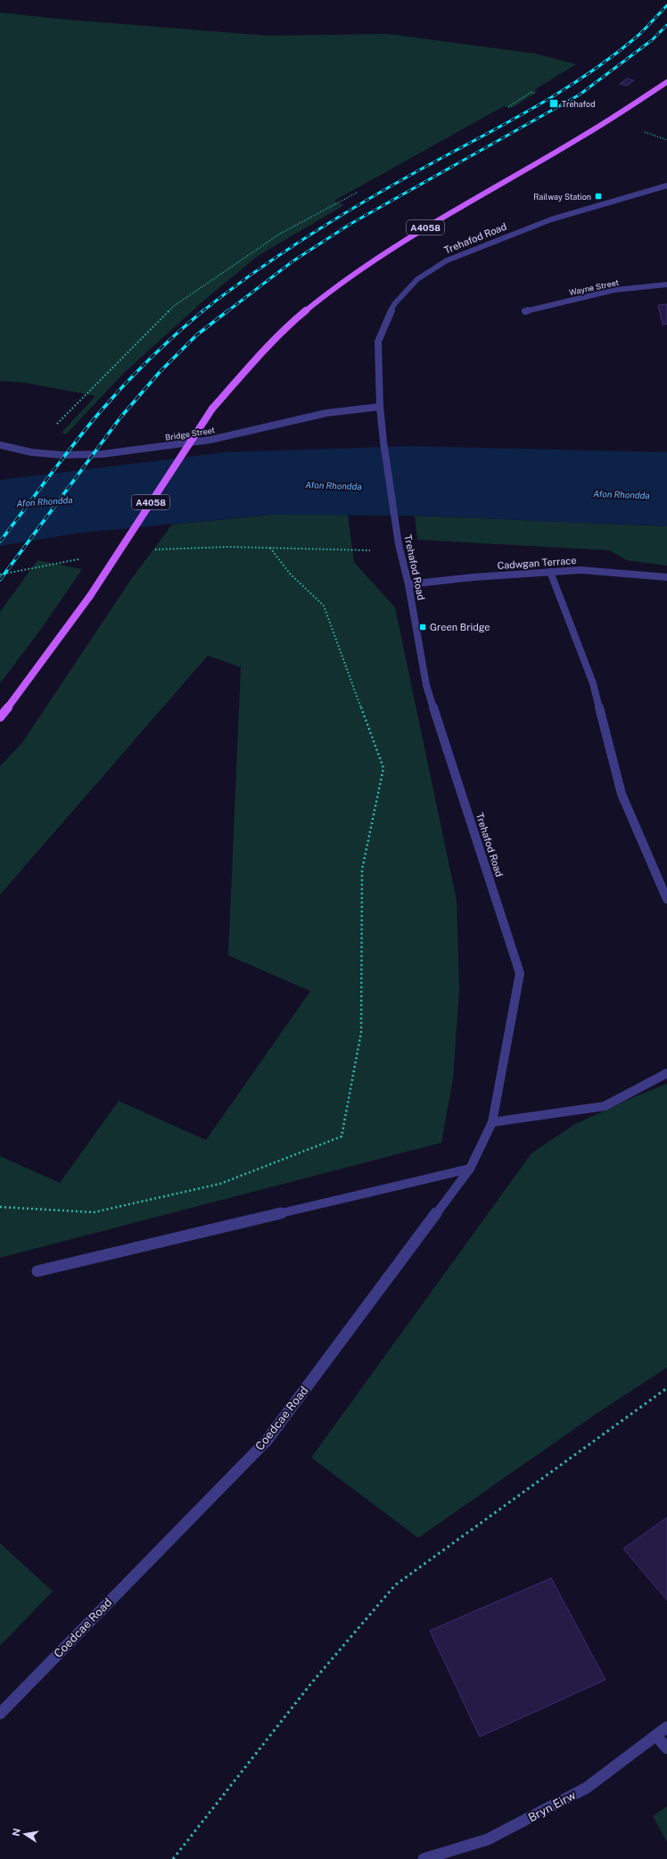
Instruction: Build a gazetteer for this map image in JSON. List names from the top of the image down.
{
  "streets": {
    "main road": ["A4058"],
    "street": [
      "Trehafod Road",
      "Wayne Street",
      "Bridge Street",
      "Cadwgan Terrace",
      "Coedcae Road",
      "Bryn Eirw"
    ]
  },
  "crossings": [
    ["Trehafod Road", "Bridge Street"],
    ["Trehafod Road", "Cadwgan Terrace"],
    ["Trehafod Road", "Coedcae Road"]
  ],
  "water": ["Afon Rhondda"],
  "places": {
    "transit": ["Trehafod", "Railway Station", "Green Bridge"]
  },
  "north": "left"
}
